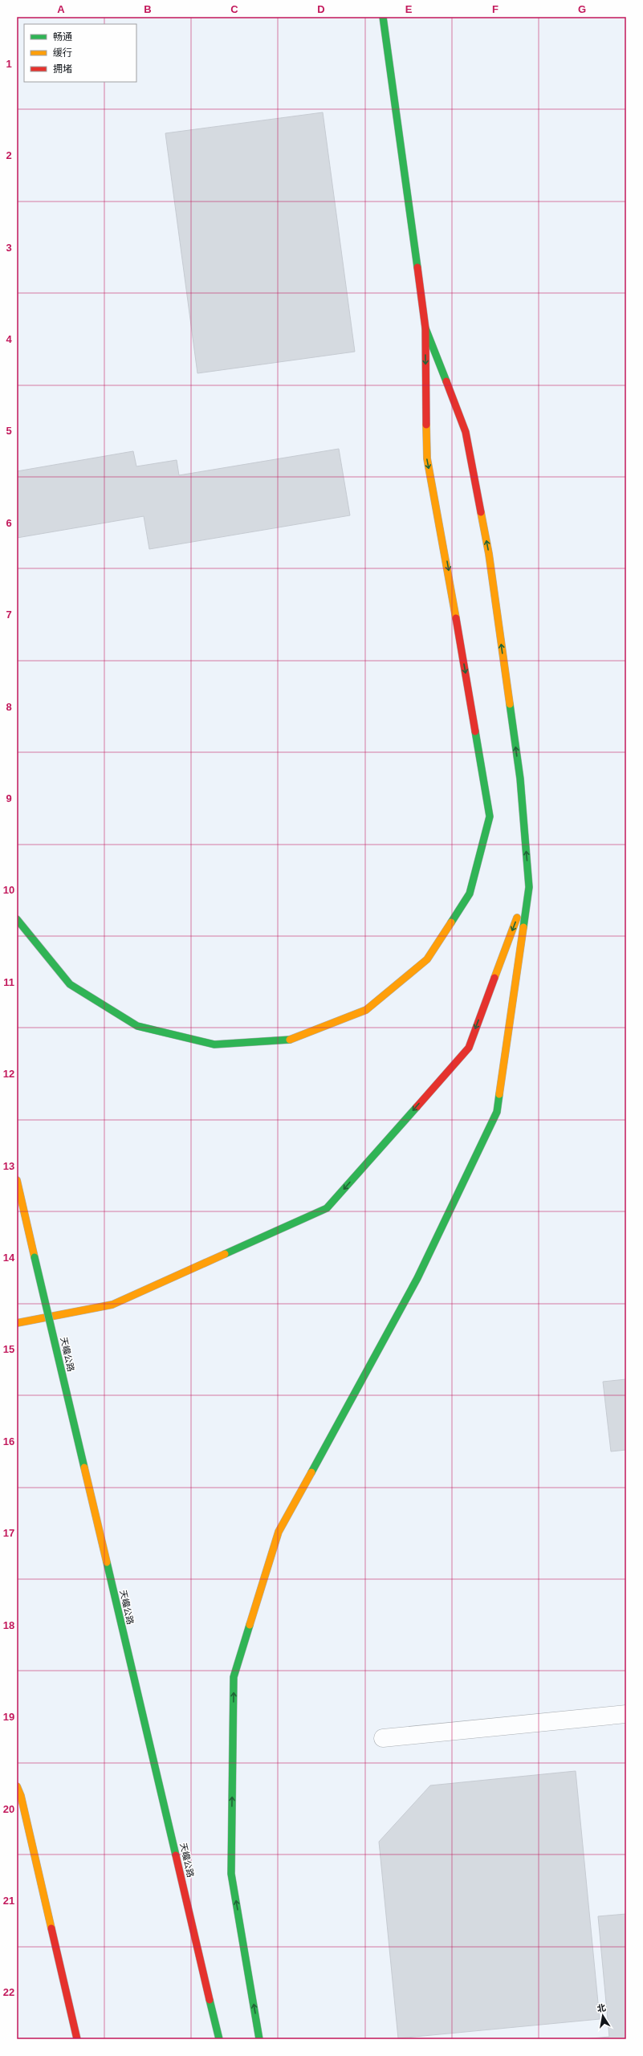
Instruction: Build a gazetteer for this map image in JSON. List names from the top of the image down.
{
  "streets": {
    "main road": ["天巉公路"]
  },
  "legend": ["畅通", "缓行", "拥堵"],
  "north": "top",
  "grid": {
    "columns": [
      "A",
      "B",
      "C",
      "D",
      "E",
      "F",
      "G"
    ],
    "rows": [
      "1",
      "2",
      "3",
      "4",
      "5",
      "6",
      "7",
      "8",
      "9",
      "10",
      "11",
      "12",
      "13",
      "14",
      "15",
      "16",
      "17",
      "18",
      "19",
      "20",
      "21",
      "22"
    ]
  }
}
